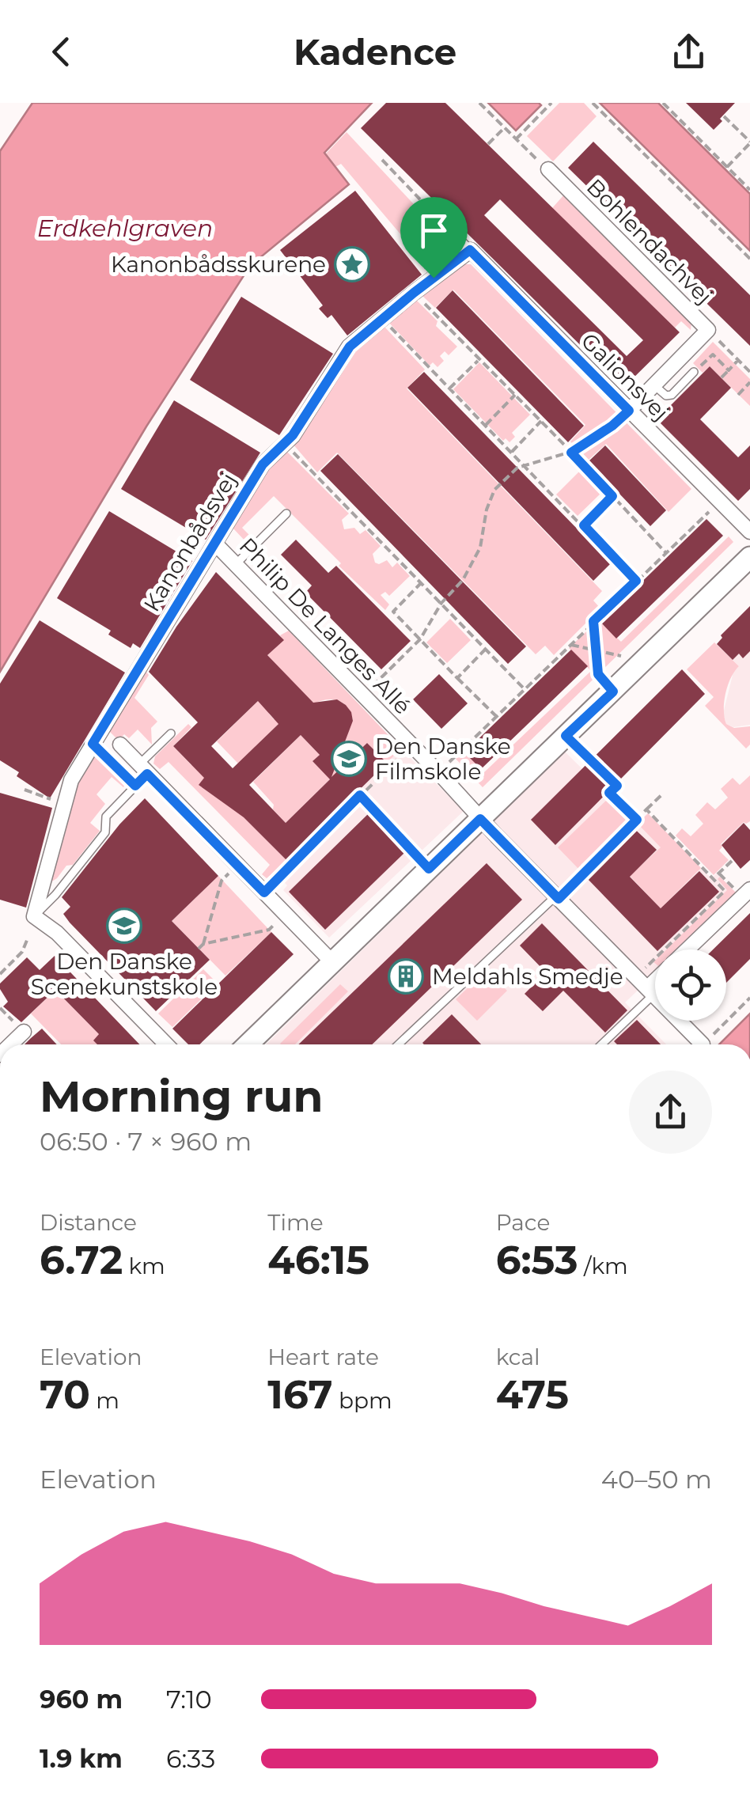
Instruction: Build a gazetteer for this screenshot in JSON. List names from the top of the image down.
{
  "streets": {
    "street": [
      "Bohlendachvej",
      "Galionsvej",
      "Kanonbådsvej",
      "Philip De Langes Allé"
    ]
  },
  "crossings": [
    ["Bohlendachvej", "Galionsvej"],
    ["Galionsvej", "Kanonbådsvej"],
    ["Kanonbådsvej", "Philip De Langes Allé"]
  ],
  "water": ["Erdkehlgraven"],
  "places": {
    "place": ["Kanonbådsskurene"],
    "school or university": ["Den Danske Filmskole", "Den Danske Scenekunstskole"],
    "building": ["Meldahls Smedje"]
  },
  "page": {
    "header": "Kadence",
    "heading": ["Morning run", "06:50 · 7 × 960 m"],
    "stats": [
      ["Distance", "6.72 km"],
      ["Time", "46:15"],
      ["Pace", "6:53 /km"],
      ["Elevation", "70 m"],
      ["Heart rate", "167 bpm"],
      ["kcal", "475"]
    ],
    "chart": ["Elevation", "40–50 m"],
    "list": [
      {
        "name": "960 m",
        "note": "7:10"
      },
      {
        "name": "1.9 km",
        "note": "6:33"
      }
    ]
  }
}
